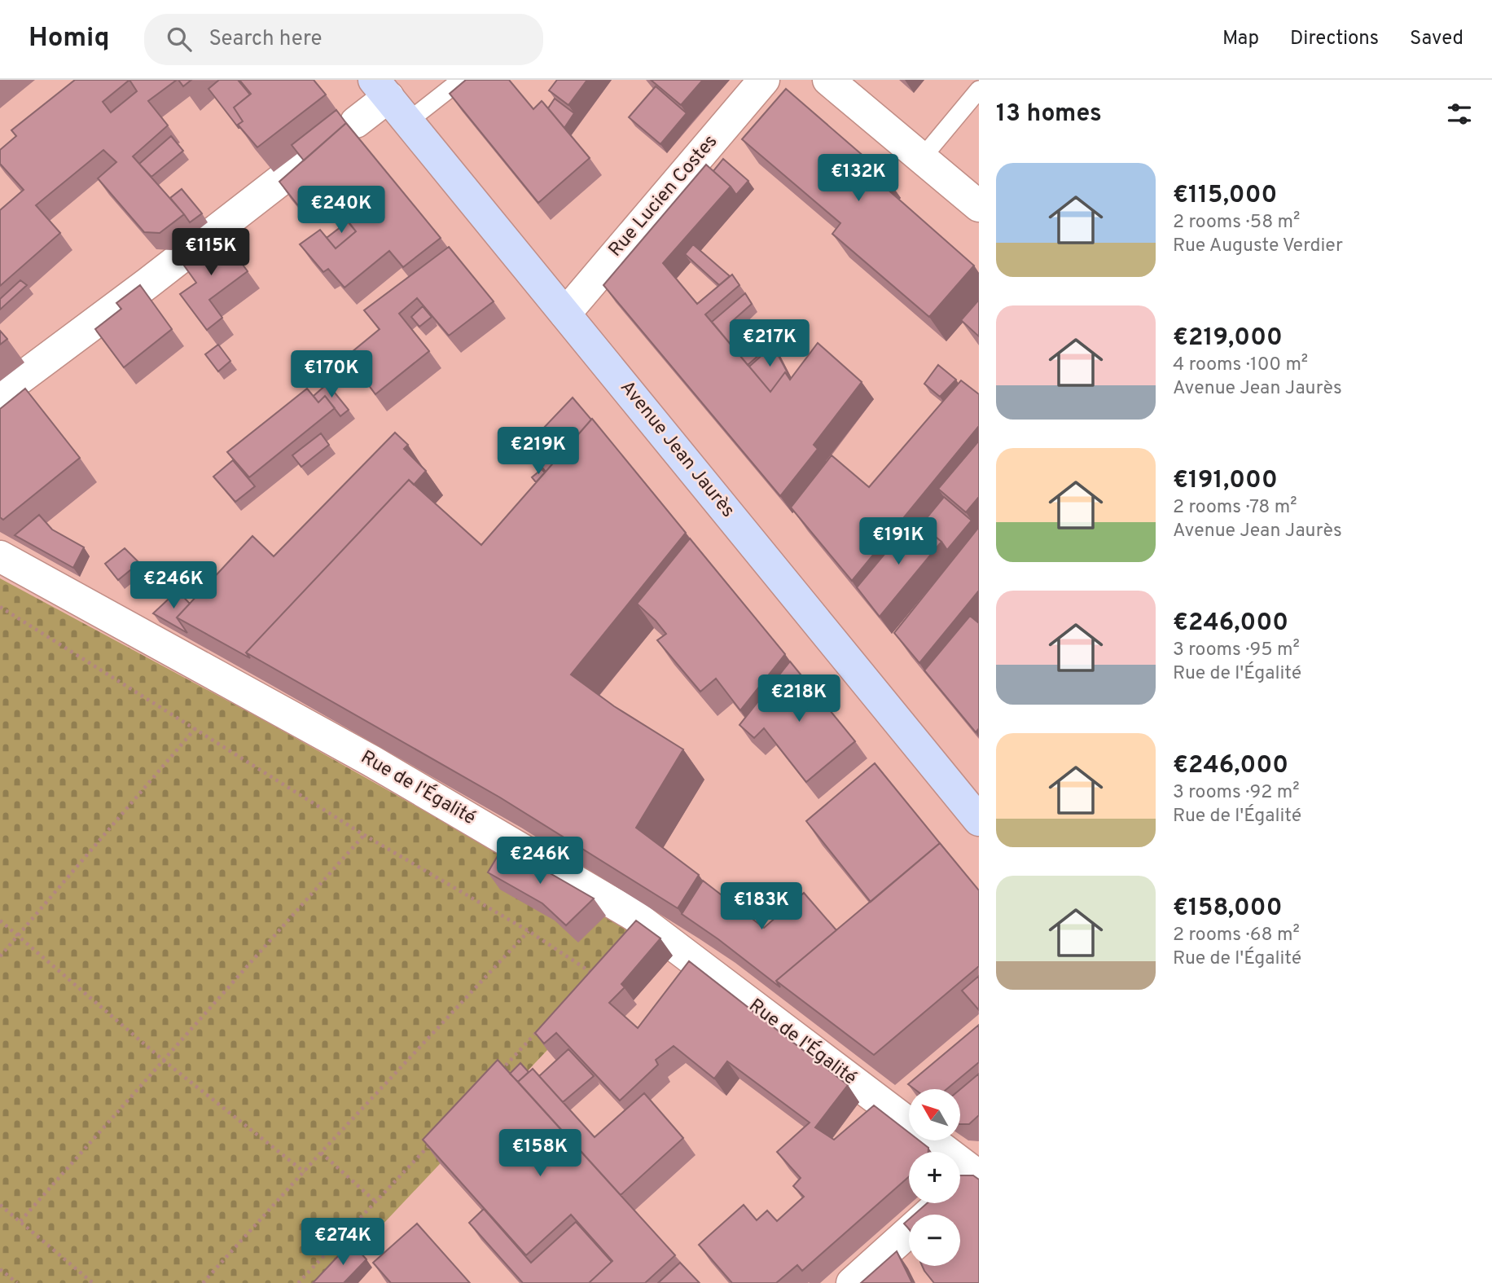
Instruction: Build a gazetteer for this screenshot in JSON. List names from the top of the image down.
{
  "streets": {
    "main road": ["Avenue Jean Jaurès"],
    "street": ["Rue Lucien Costes", "Rue de l'Égalité"]
  },
  "crossings": [
    ["Rue Lucien Costes", "Avenue Jean Jaurès"]
  ],
  "north": "top left",
  "page": {
    "header": "Homiq",
    "search": "Search here",
    "nav": ["Map", "Directions", "Saved"],
    "heading": "13 homes",
    "list": [
      {
        "name": "€115,000",
        "note": "2 rooms · 58 m² · Rue Auguste Verdier"
      },
      {
        "name": "€219,000",
        "note": "4 rooms · 100 m² · Avenue Jean Jaurès"
      },
      {
        "name": "€191,000",
        "note": "2 rooms · 78 m² · Avenue Jean Jaurès"
      },
      {
        "name": "€246,000",
        "note": "3 rooms · 95 m² · Rue de l'Égalité"
      },
      {
        "name": "€246,000",
        "note": "3 rooms · 92 m² · Rue de l'Égalité"
      },
      {
        "name": "€158,000",
        "note": "2 rooms · 68 m² · Rue de l'Égalité"
      }
    ],
    "price": [
      "€132K",
      "€240K",
      "€115K",
      "€217K",
      "€170K",
      "€219K",
      "€191K",
      "€246K",
      "€218K",
      "€246K",
      "€183K",
      "€158K",
      "€274K"
    ],
    "map_buttons": ["+", "−"]
  }
}
